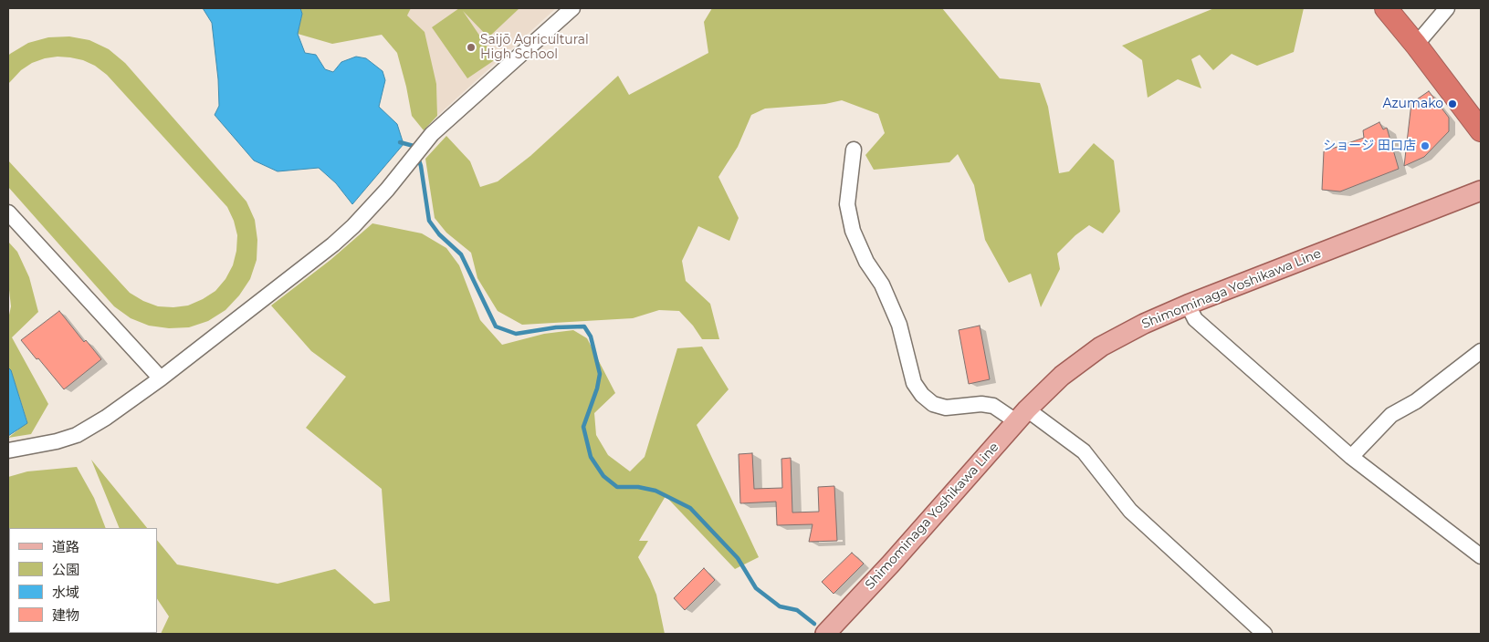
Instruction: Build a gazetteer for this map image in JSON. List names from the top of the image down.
{
  "streets": {
    "main road": ["Shimominaga Yoshikawa Line"]
  },
  "places": ["Saijō Agricultural High School", "Azumako", "ショージ 田口店"],
  "legend": [
    "道路",
    "公園",
    "水域",
    "建物"
  ]
}
